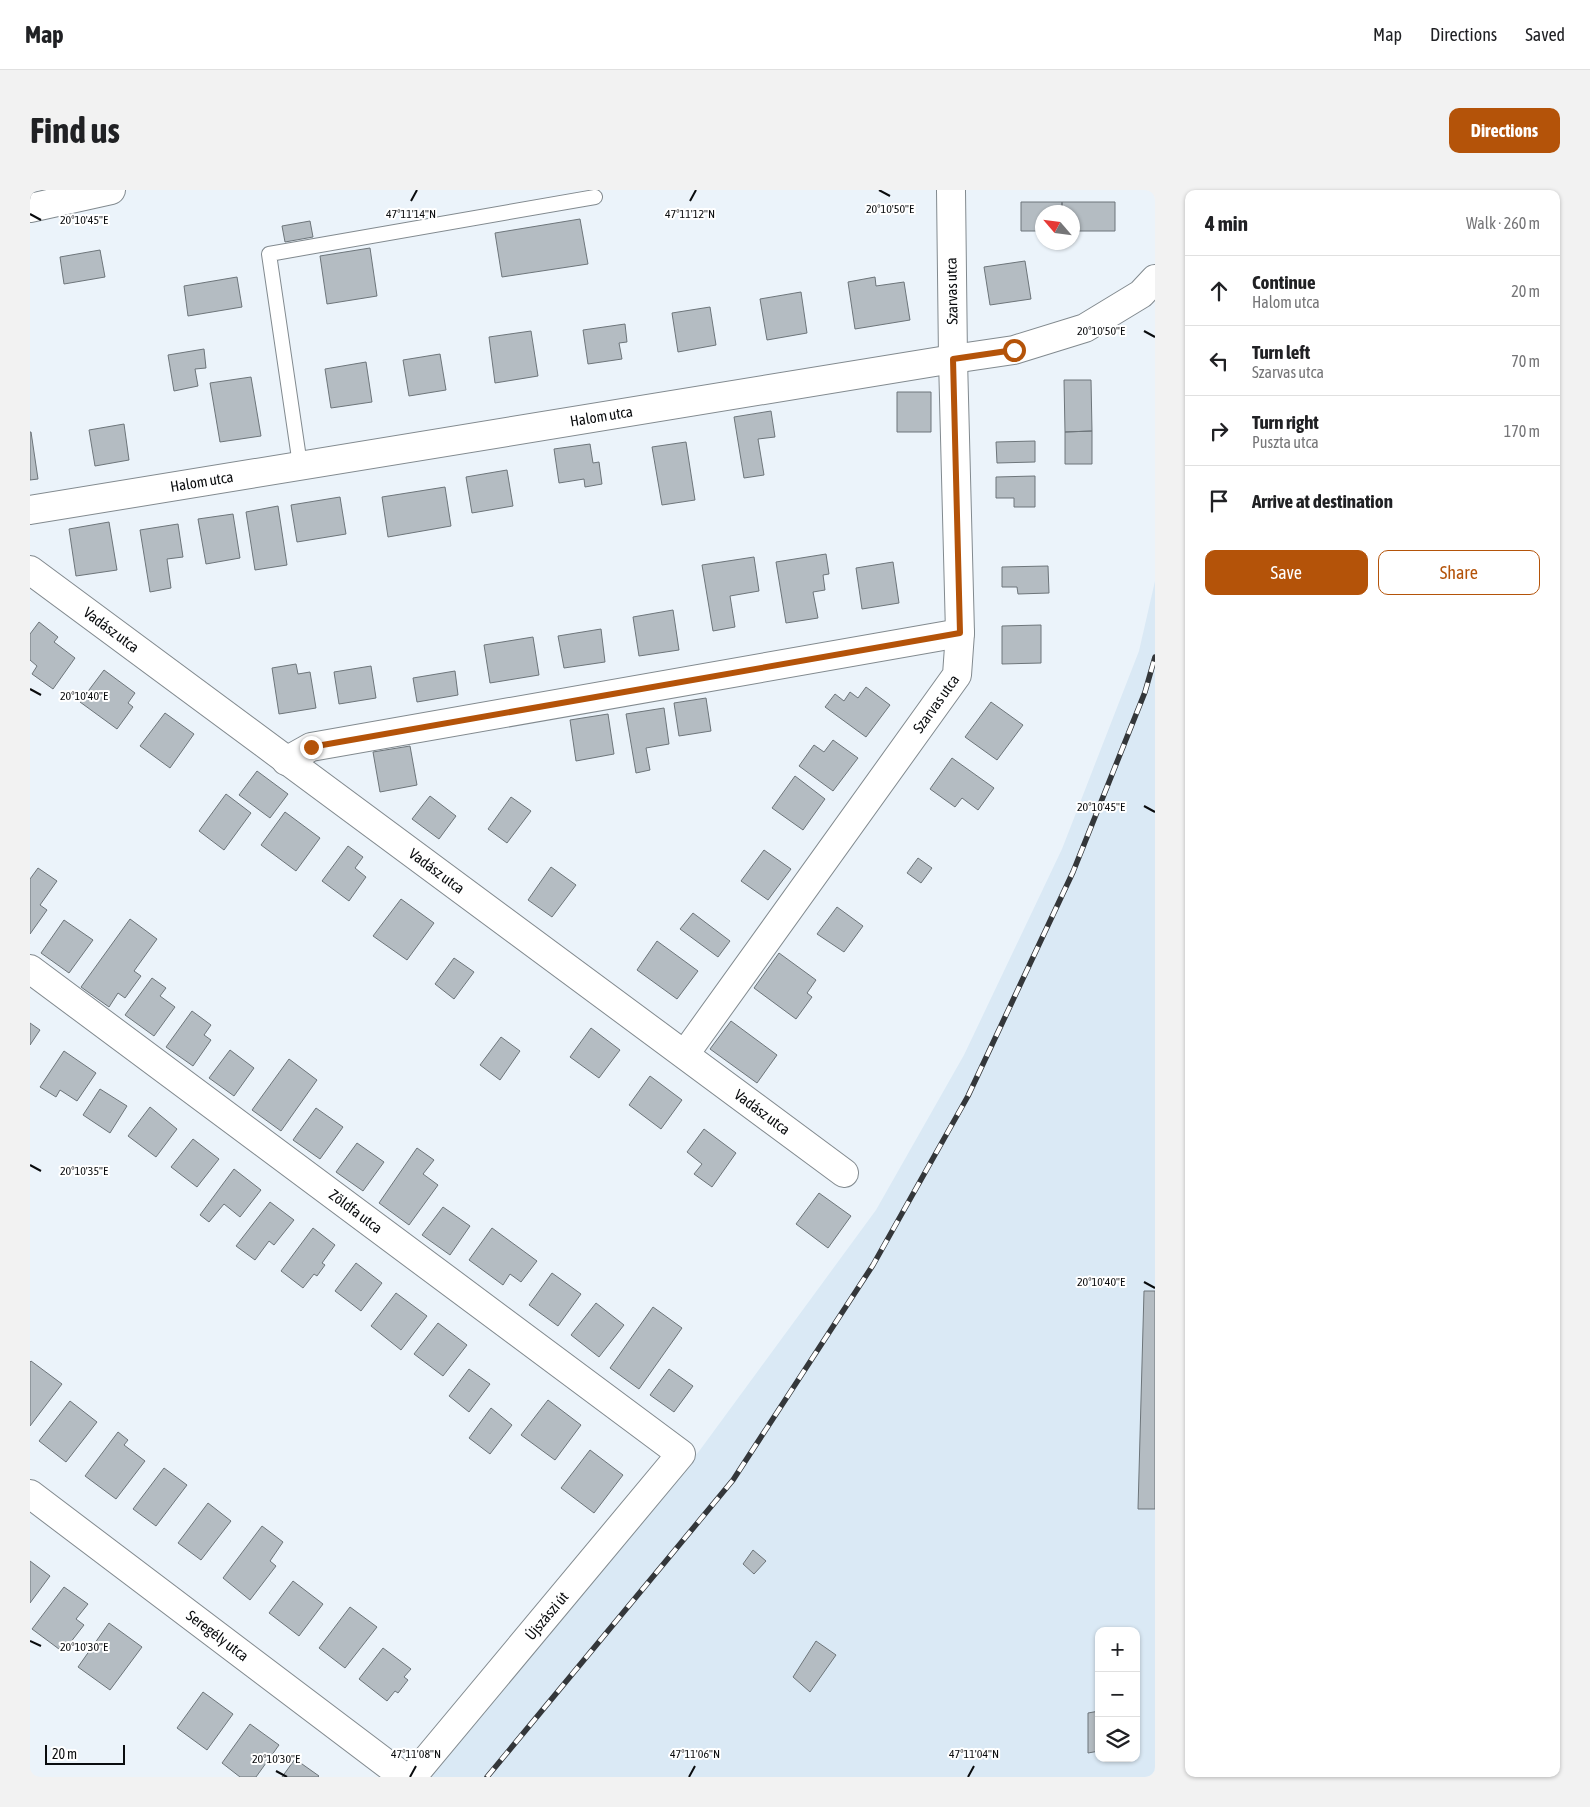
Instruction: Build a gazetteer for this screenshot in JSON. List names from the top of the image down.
{
  "streets": {
    "street": [
      "Szarvas utca",
      "Halom utca",
      "Vadász utca",
      "Zöldfa utca",
      "Újszászi út",
      "Seregély utca"
    ]
  },
  "crossings": [
    ["Szarvas utca", "Halom utca"],
    ["Szarvas utca", "Vadász utca"],
    ["Zöldfa utca", "Újszászi út"]
  ],
  "scale_bar": "20 m",
  "north": "top left",
  "page": {
    "header": "Map",
    "nav": ["Map", "Directions", "Saved"],
    "buttons": [
      "Directions",
      ["Save", "Share"]
    ],
    "title": "Find us",
    "heading": ["4 min", "Walk · 260 m"],
    "list": [
      ["Continue", "Halom utca", "20 m"],
      ["Turn left", "Szarvas utca", "70 m"],
      ["Turn right", "Puszta utca", "170 m"],
      "Arrive at destination"
    ],
    "map_buttons": ["+", "−"],
    "scale": "20 m"
  },
  "coordinates": [
    "20°10'50\"E",
    "47°11'14\"N",
    "47°11'12\"N",
    "20°10'45\"E",
    "20°10'40\"E",
    "20°10'35\"E",
    "20°10'30\"E",
    "47°11'08\"N",
    "47°11'06\"N",
    "47°11'04\"N"
  ]
}
